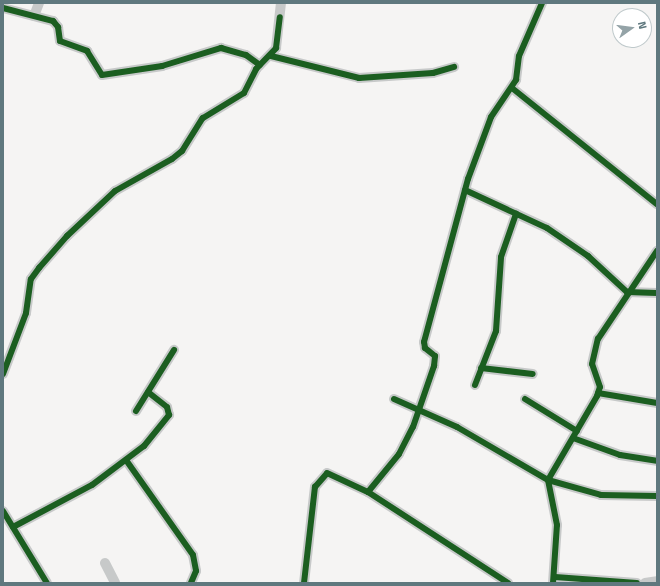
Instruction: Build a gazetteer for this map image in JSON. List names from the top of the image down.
{
  "north": "right"
}
